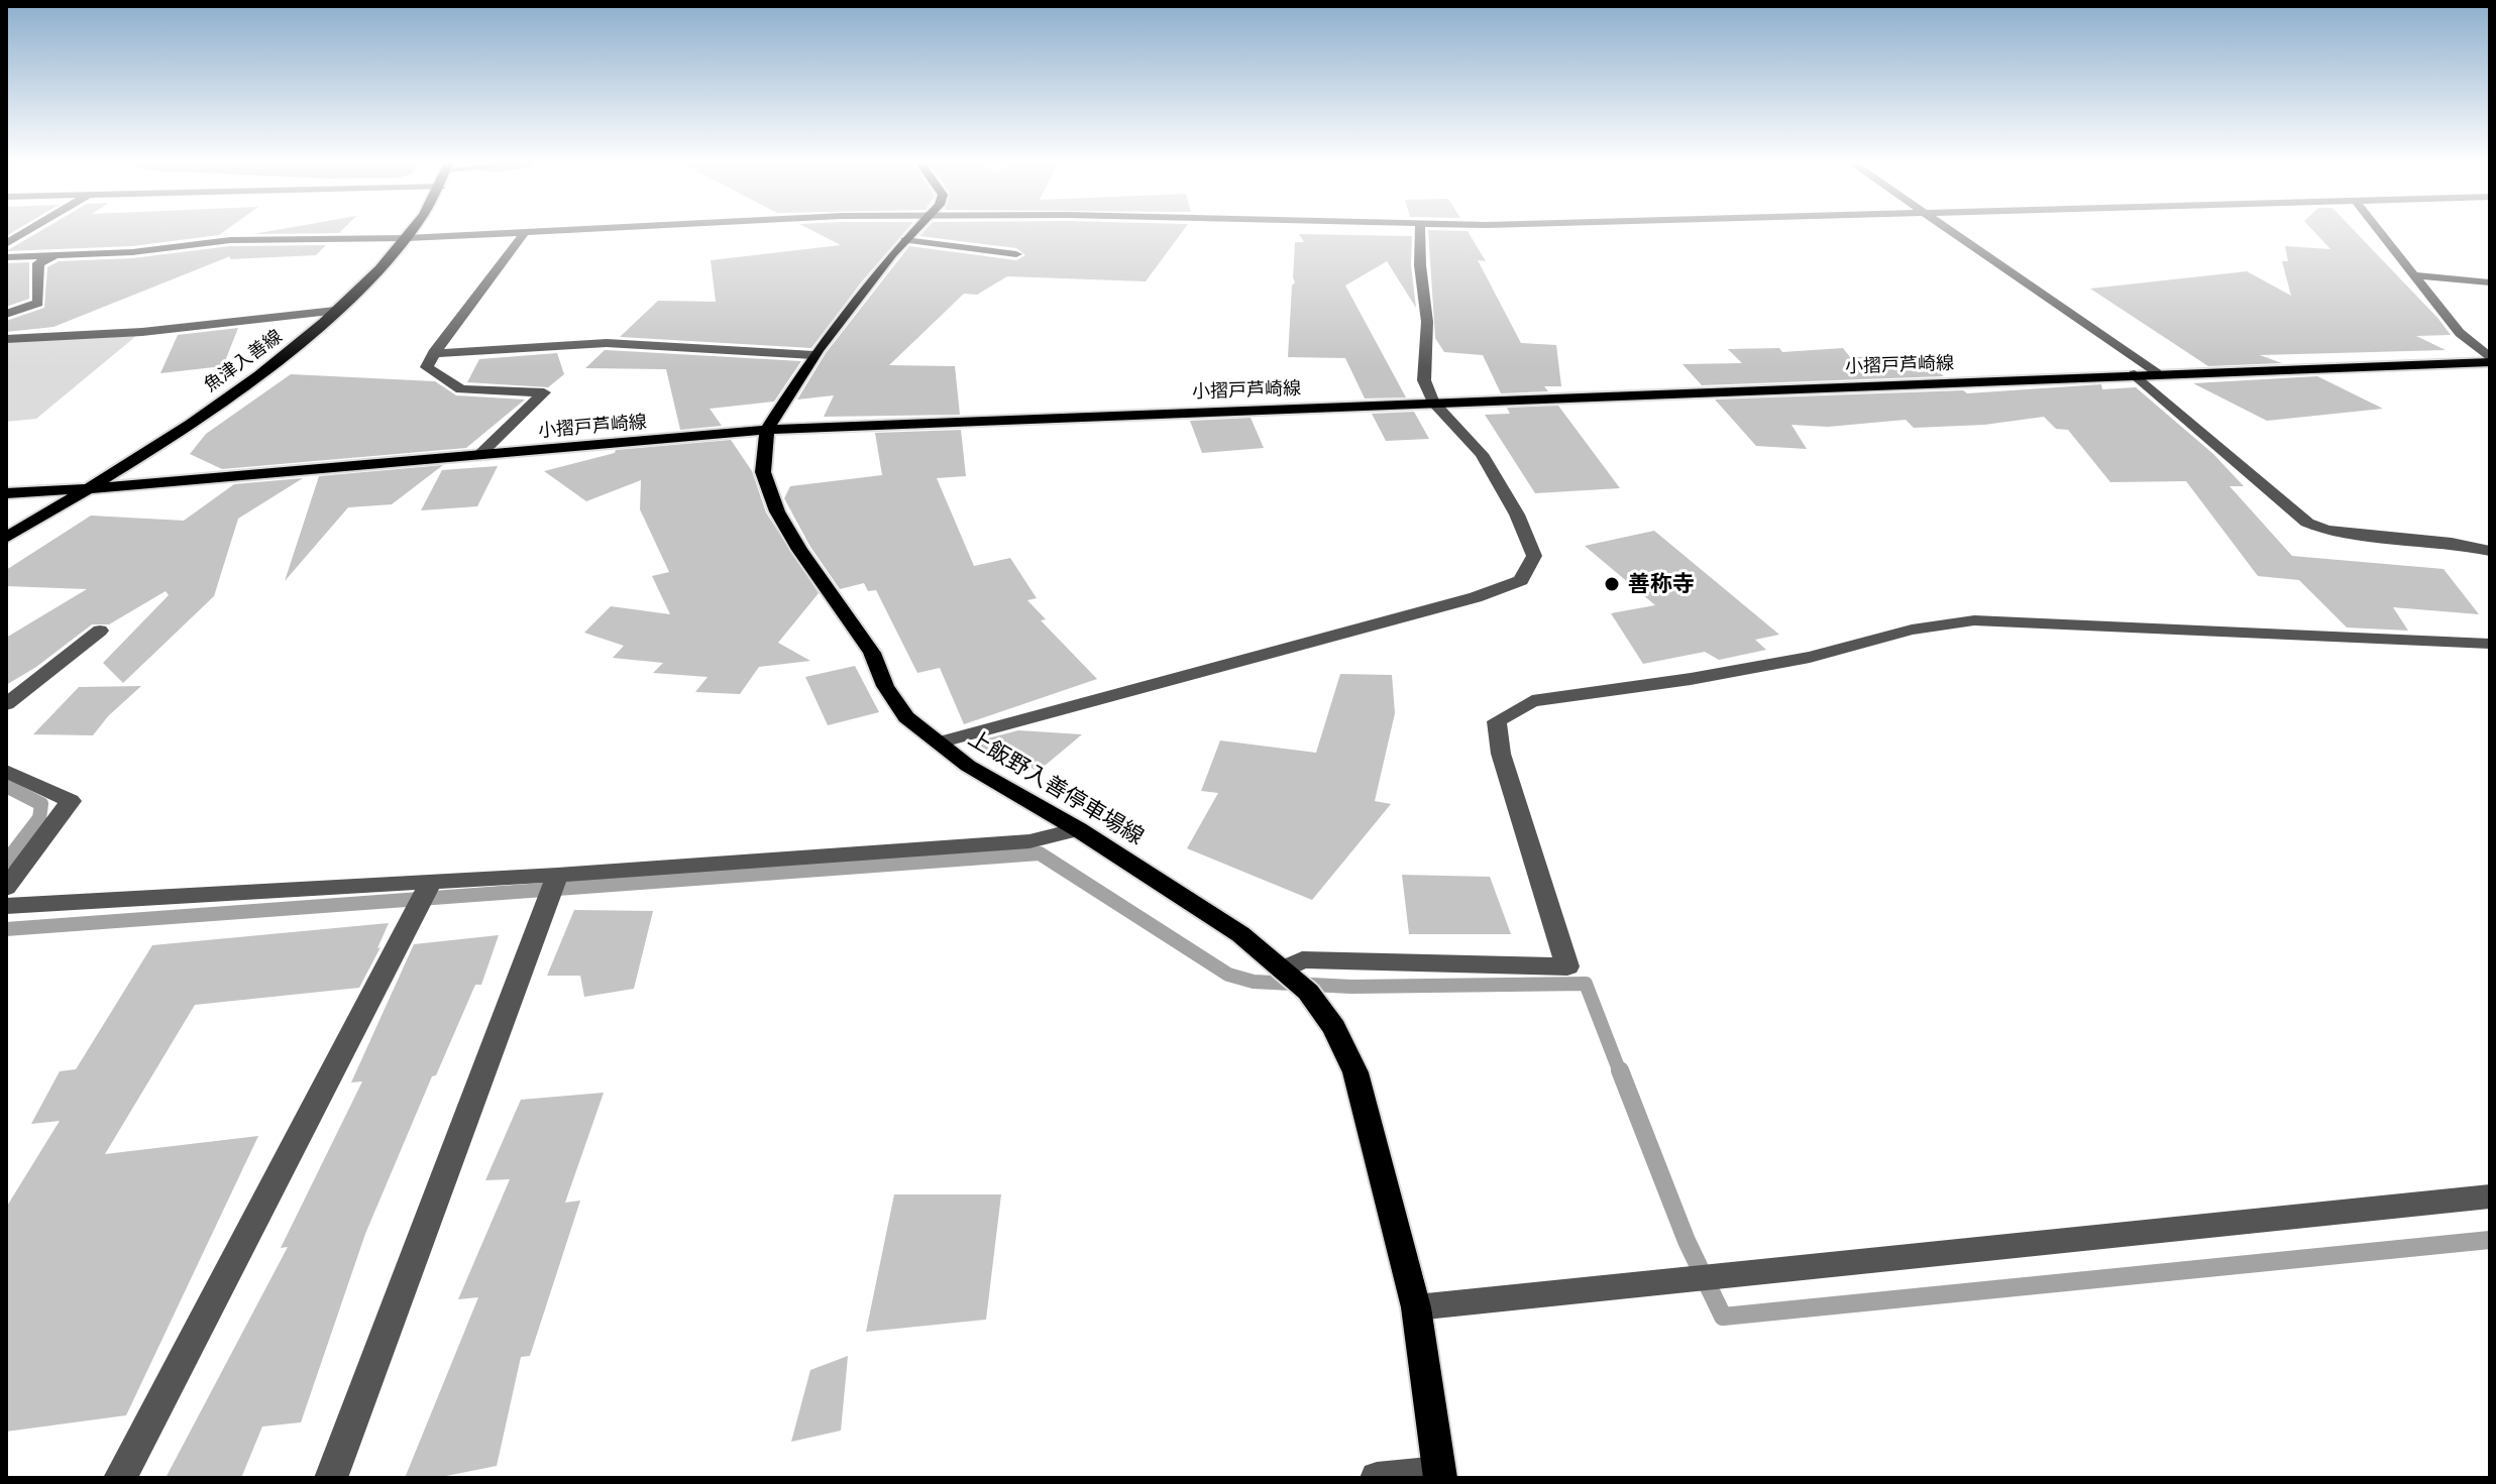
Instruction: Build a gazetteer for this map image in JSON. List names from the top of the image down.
{
  "streets": {
    "main road": ["魚津入善線", "小摺戸芦崎線", "上飯野入善停車場線"]
  },
  "crossings": [
    ["魚津入善線", "小摺戸芦崎線"],
    ["小摺戸芦崎線", "上飯野入善停車場線"]
  ],
  "places": ["善称寺"]
}
